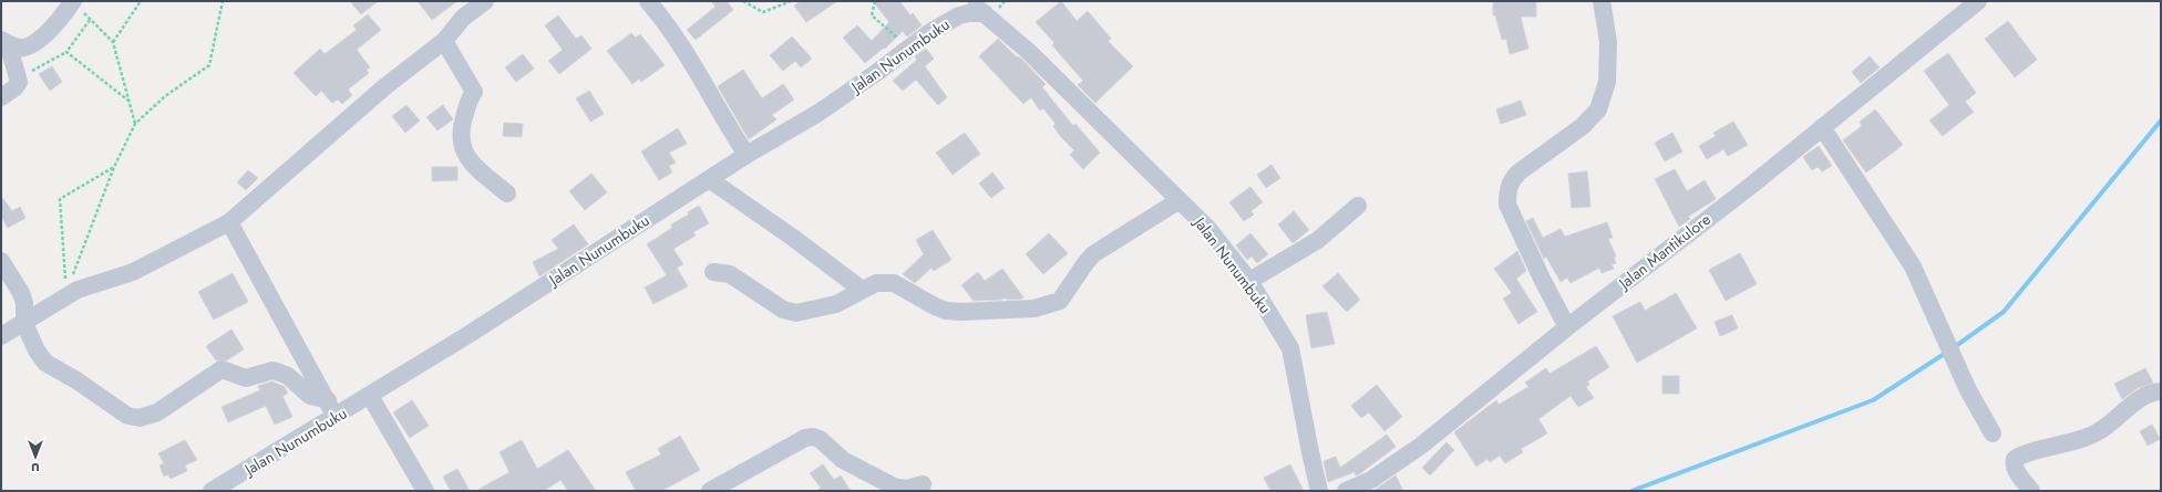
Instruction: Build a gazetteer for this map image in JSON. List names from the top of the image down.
{
  "streets": {
    "street": ["Jalan Nunumbuku", "Jalan Mantikulore"]
  },
  "north": "bottom"
}
